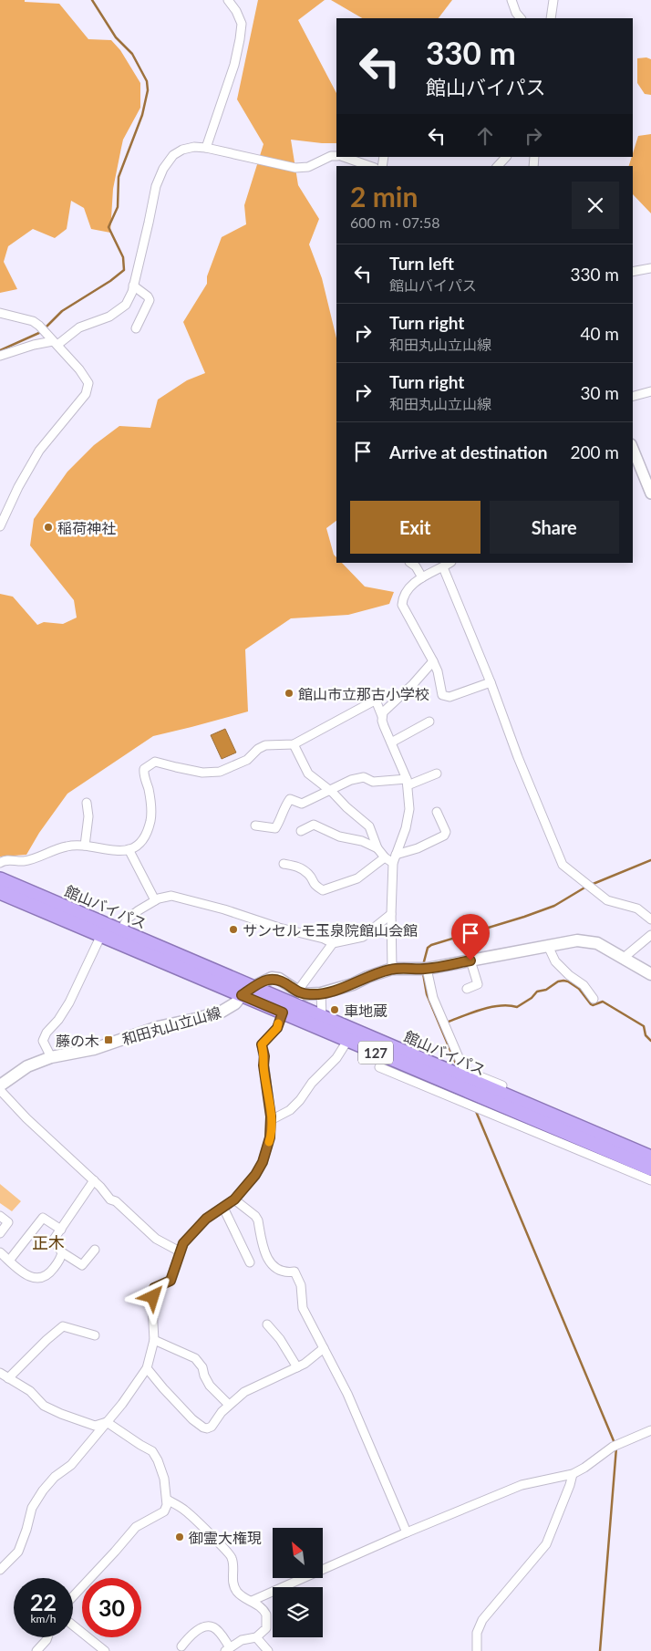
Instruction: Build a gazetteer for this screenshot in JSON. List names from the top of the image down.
{
  "streets": {
    "highway": ["館山バイパス", "127"],
    "main road": ["和田丸山立山線"]
  },
  "crossings": [
    ["館山バイパス", "和田丸山立山線"]
  ],
  "districts": ["正木"],
  "places": {
    "other": [
      "稲荷神社",
      "館山市立那古小学校",
      "サンセルモ玉泉院館山会館",
      "車地蔵",
      "御霊大権現"
    ],
    "transit": ["藤の木"]
  },
  "north": "top left",
  "page": {
    "turn": ["330 m", "館山バイパス"],
    "heading": ["2 min", "600 m · 07:58"],
    "list": [
      {
        "name": "Turn left",
        "note": "館山バイパス",
        "value": "330 m"
      },
      {
        "name": "Turn right",
        "note": "和田丸山立山線",
        "value": "40 m"
      },
      {
        "name": "Turn right",
        "note": "和田丸山立山線",
        "value": "30 m"
      },
      {
        "name": "Arrive at destination",
        "value": "200 m"
      }
    ],
    "buttons": ["Exit", "Share"],
    "speed": "22 km/h",
    "limit": "30"
  }
}
